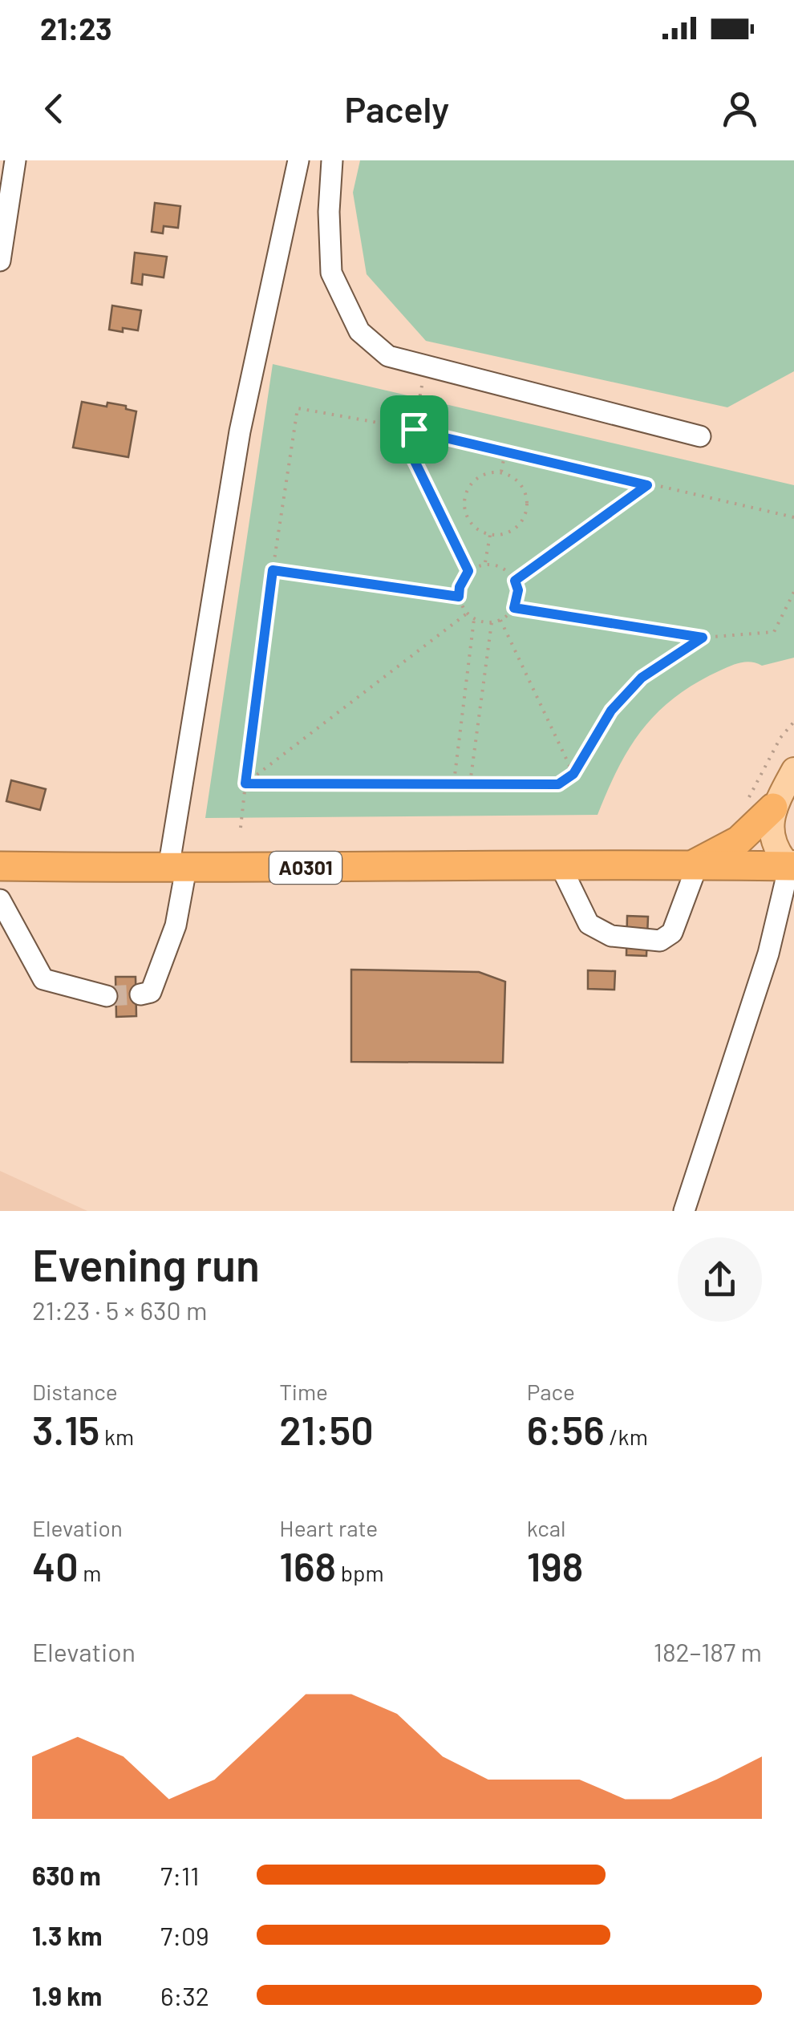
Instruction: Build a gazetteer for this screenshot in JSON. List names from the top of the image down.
{
  "streets": {
    "highway": ["A0301"]
  },
  "page": {
    "status": "21:23",
    "header": "Pacely",
    "heading": ["Evening run", "21:23 · 5 × 630 m"],
    "stats": [
      ["Distance", "3.15 km"],
      ["Time", "21:50"],
      ["Pace", "6:56 /km"],
      ["Elevation", "40 m"],
      ["Heart rate", "168 bpm"],
      ["kcal", "198"]
    ],
    "chart": ["Elevation", "182–187 m"],
    "list": [
      {
        "name": "630 m",
        "note": "7:11"
      },
      {
        "name": "1.3 km",
        "note": "7:09"
      },
      {
        "name": "1.9 km",
        "note": "6:32"
      }
    ]
  }
}
